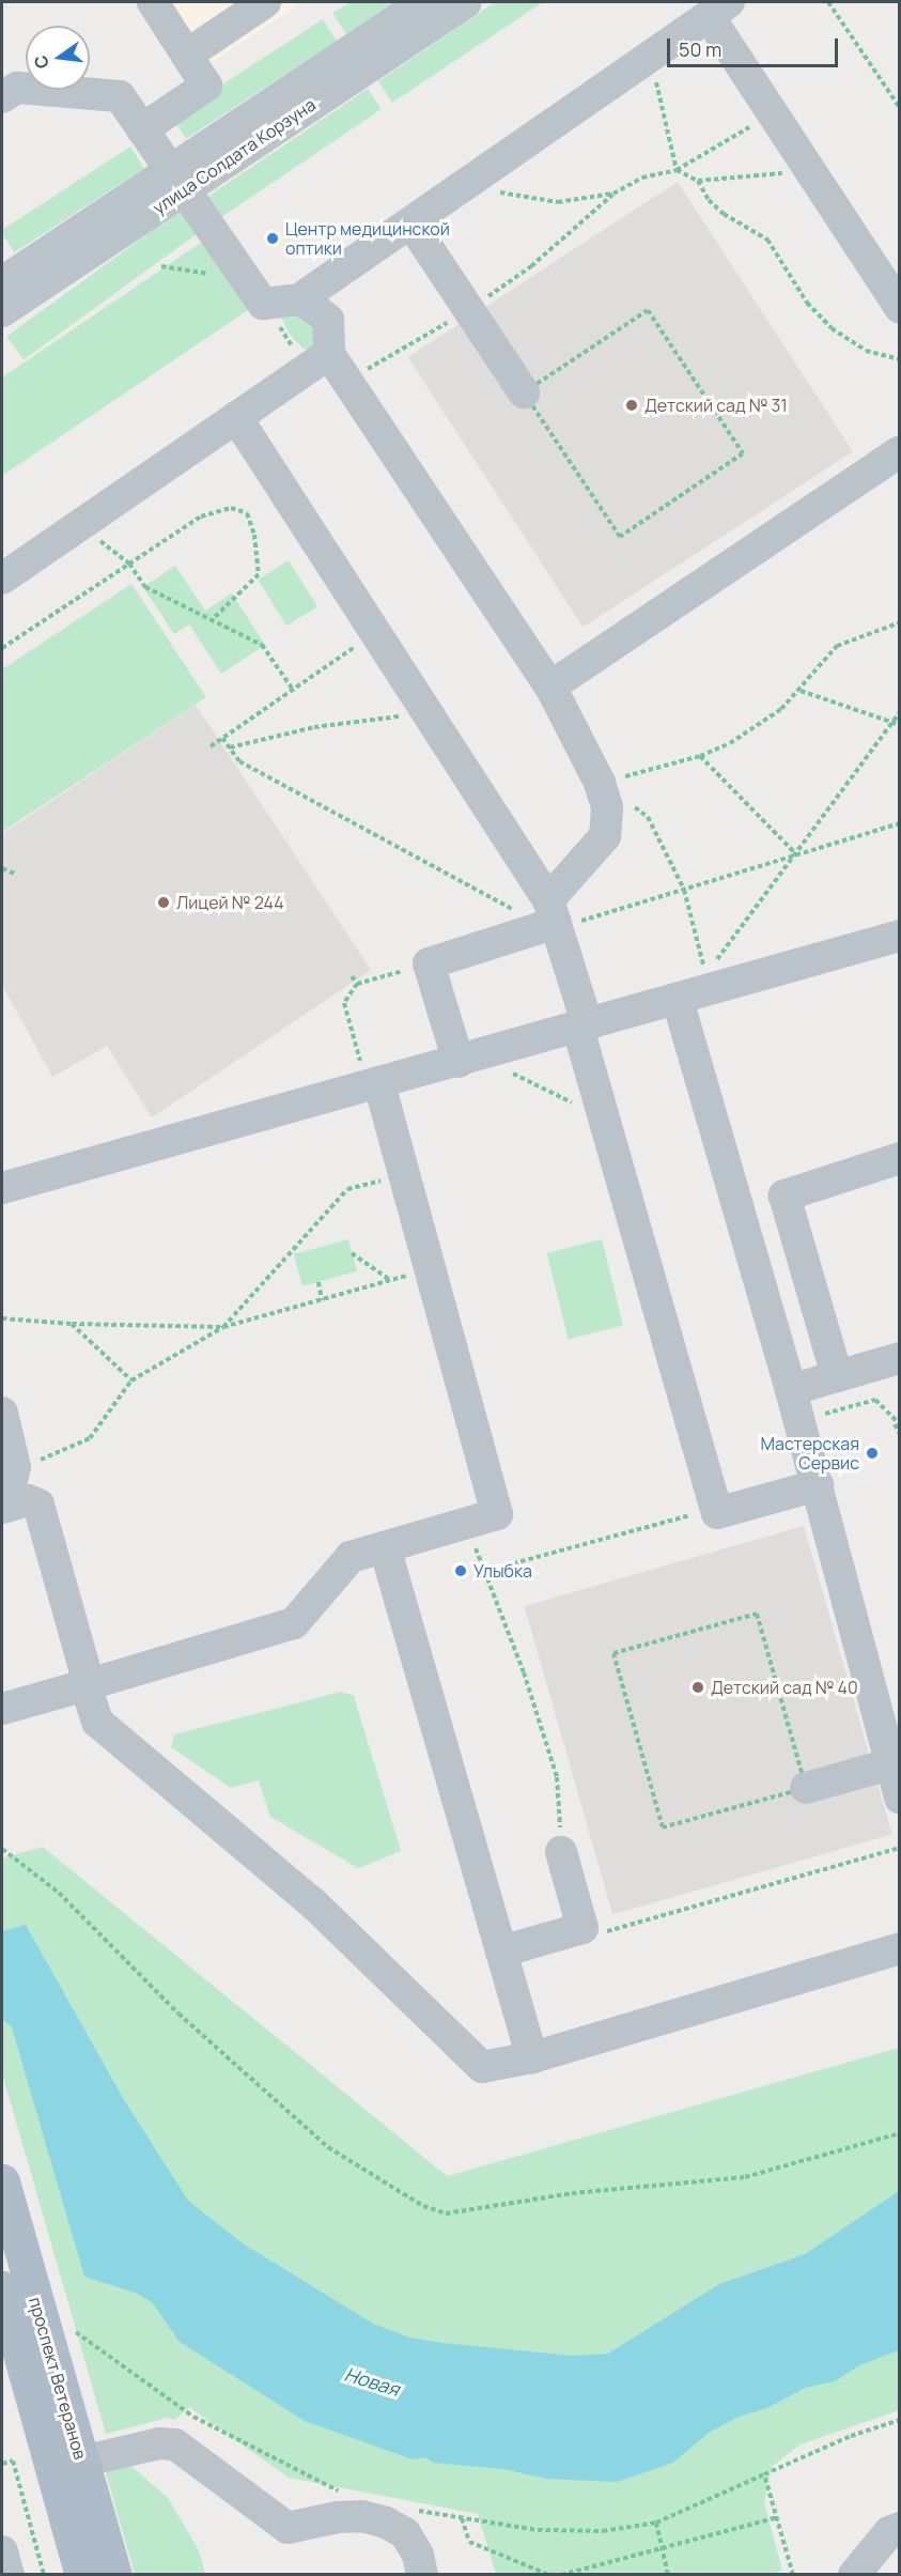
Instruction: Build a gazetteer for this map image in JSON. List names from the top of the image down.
{
  "streets": {
    "main road": ["проспект Ветеранов"],
    "street": ["улица Солдата Корзуна"]
  },
  "water": ["Новая"],
  "places": [
    "Центр медицинской оптики",
    "Детский сад № 31",
    "Лицей № 244",
    "Мастерская Сервис",
    "Улыбка",
    "Детский сад № 40"
  ],
  "scale_bar": "50 m",
  "north": "left"
}
